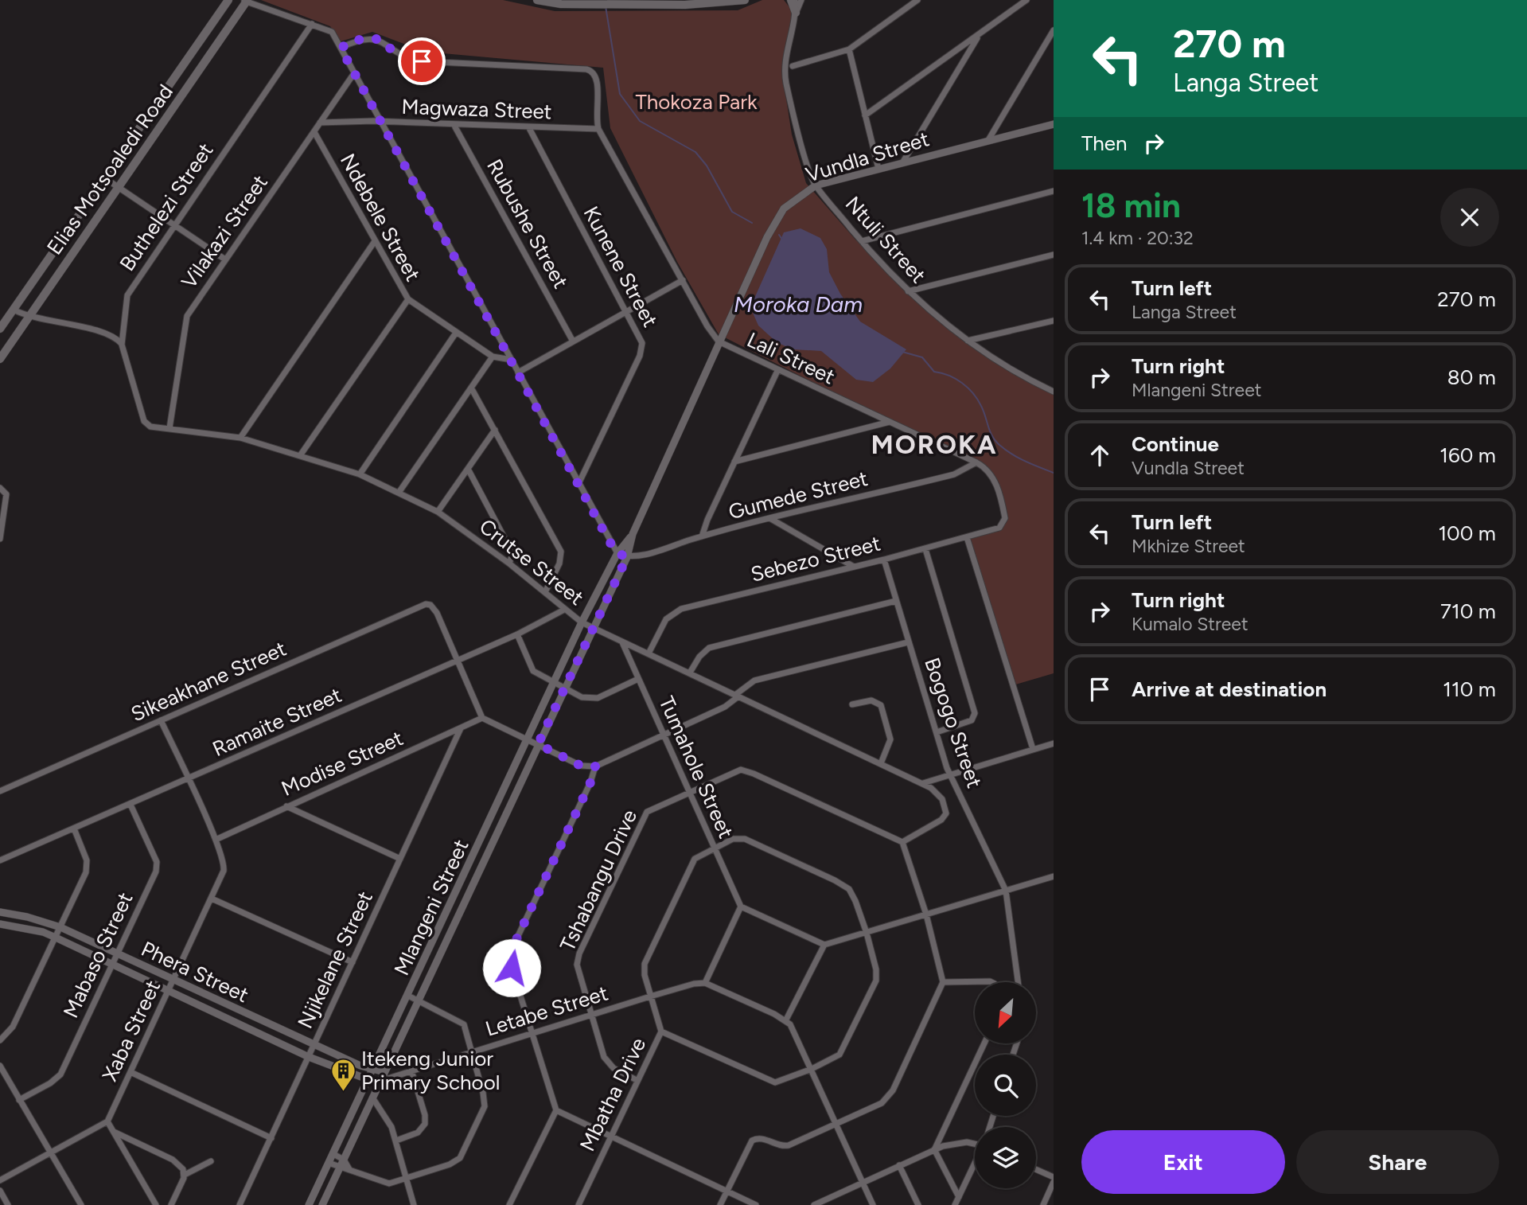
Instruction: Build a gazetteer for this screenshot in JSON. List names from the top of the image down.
{
  "streets": {
    "main road": ["Elias Motsoaledi Road"],
    "street": [
      "Magwaza Street",
      "Vundla Street",
      "Buthelezi Street",
      "Ndebele Street",
      "Rubushe Street",
      "Vilakazi Street",
      "Ntuli Street",
      "Kunene Street",
      "Lali Street",
      "Gumede Street",
      "Sebezo Street",
      "Crutse Street",
      "Sikeakhane Street",
      "Ramaite Street",
      "Bogogo Street",
      "Modise Street",
      "Tumahole Street",
      "Tshabangu Drive",
      "Mlangeni Street",
      "Mabaso Street",
      "Njikelane Street",
      "Phera Street",
      "Letabe Street",
      "Xaba Street",
      "Mbatha Drive"
    ]
  },
  "crossings": [
    ["Magwaza Street", "Rubushe Street"],
    ["Magwaza Street", "Vilakazi Street"],
    ["Magwaza Street", "Kunene Street"],
    ["Magwaza Street", "Lali Street"],
    ["Vundla Street", "Ntuli Street"],
    ["Vundla Street", "Lali Street"],
    ["Vundla Street", "Gumede Street"],
    ["Vundla Street", "Crutse Street"],
    ["Vundla Street", "Mlangeni Street"],
    ["Buthelezi Street", "Crutse Street"],
    ["Ndebele Street", "Vilakazi Street"],
    ["Vilakazi Street", "Crutse Street"],
    ["Lali Street", "Gumede Street"],
    ["Lali Street", "Sebezo Street"],
    ["Gumede Street", "Sebezo Street"],
    ["Sebezo Street", "Crutse Street"],
    ["Sebezo Street", "Bogogo Street"],
    ["Crutse Street", "Ramaite Street"],
    ["Crutse Street", "Tumahole Street"],
    ["Crutse Street", "Tshabangu Drive"],
    ["Crutse Street", "Mlangeni Street"],
    ["Sikeakhane Street", "Ramaite Street"],
    ["Sikeakhane Street", "Xaba Street"],
    ["Ramaite Street", "Mabaso Street"],
    ["Ramaite Street", "Xaba Street"],
    ["Modise Street", "Njikelane Street"],
    ["Modise Street", "Xaba Street"],
    ["Tumahole Street", "Tshabangu Drive"],
    ["Tumahole Street", "Mbatha Drive"],
    ["Tshabangu Drive", "Letabe Street"],
    ["Tshabangu Drive", "Mbatha Drive"],
    ["Mlangeni Street", "Phera Street"],
    ["Mlangeni Street", "Letabe Street"],
    ["Mabaso Street", "Phera Street"],
    ["Njikelane Street", "Phera Street"],
    ["Phera Street", "Letabe Street"],
    ["Phera Street", "Xaba Street"],
    ["Letabe Street", "Mbatha Drive"]
  ],
  "districts": ["MOROKA"],
  "water": ["Moroka Dam"],
  "parks": ["Thokoza Park"],
  "places": {
    "building": ["Itekeng Junior Primary School"]
  },
  "north": "bottom left",
  "page": {
    "turn": ["270 m", "Langa Street"],
    "then": "Then",
    "heading": ["18 min", "1.4 km · 20:32"],
    "list": [
      {
        "name": "Turn left",
        "note": "Langa Street",
        "value": "270 m"
      },
      {
        "name": "Turn right",
        "note": "Mlangeni Street",
        "value": "80 m"
      },
      {
        "name": "Continue",
        "note": "Vundla Street",
        "value": "160 m"
      },
      {
        "name": "Turn left",
        "note": "Mkhize Street",
        "value": "100 m"
      },
      {
        "name": "Turn right",
        "note": "Kumalo Street",
        "value": "710 m"
      },
      {
        "name": "Arrive at destination",
        "value": "110 m"
      }
    ],
    "buttons": ["Exit", "Share"]
  }
}
